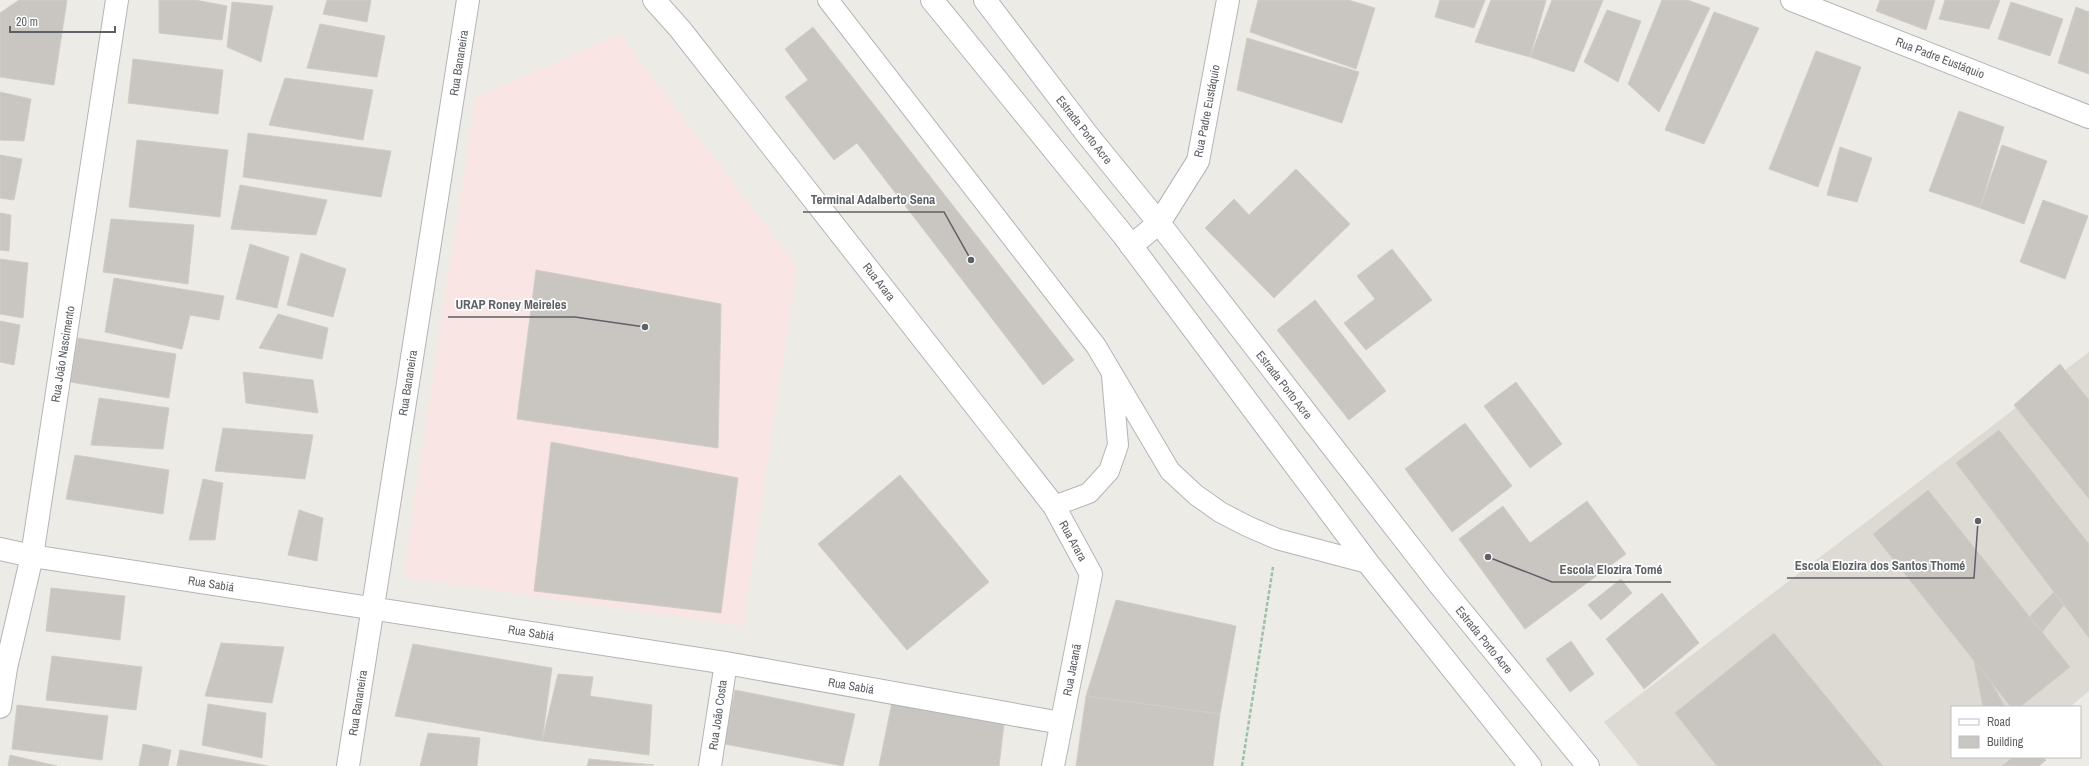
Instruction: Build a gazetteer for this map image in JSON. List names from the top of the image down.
{
  "streets": {
    "street": [
      "Rua Padre Eustáquio",
      "Rua Bananeira",
      "Estrada Porto Acre",
      "Rua Arara",
      "Rua João Nascimento",
      "Rua Sabiá",
      "Rua Jacanã",
      "Rua João Costa"
    ]
  },
  "crossings": [
    ["Rua Padre Eustáquio", "Estrada Porto Acre"],
    ["Rua Bananeira", "Rua Sabiá"],
    ["Rua Arara", "Rua Jacanã"],
    ["Rua João Nascimento", "Rua Sabiá"],
    ["Rua Sabiá", "Rua Jacanã"],
    ["Rua Sabiá", "Rua João Costa"]
  ],
  "places": [
    "Terminal Adalberto Sena",
    "URAP Roney Meireles",
    "Escola Elozira dos Santos Thomé",
    "Escola Elozira Tomé"
  ],
  "legend": ["Road", "Building"],
  "scale_bar": "20 m"
}
